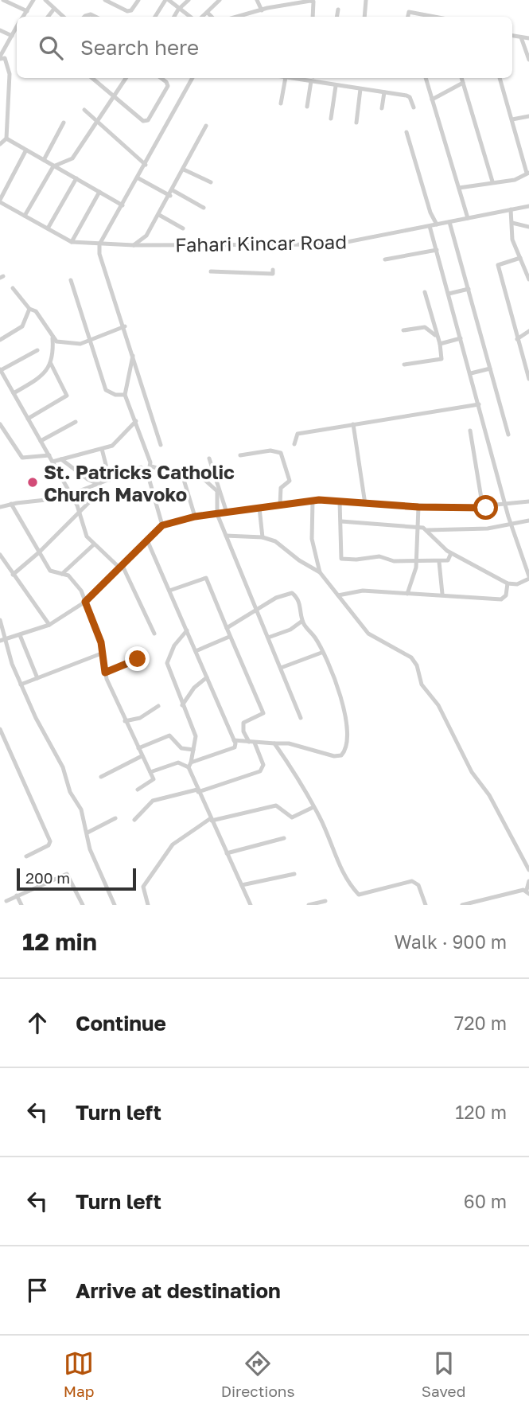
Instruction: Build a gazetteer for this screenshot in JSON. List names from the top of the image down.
{
  "streets": {
    "street": ["Fahari Kincar Road"]
  },
  "places": ["St. Patricks Catholic Church Mavoko"],
  "scale_bar": "200 m",
  "page": {
    "search": "Search here",
    "scale": "200 m",
    "heading": ["12 min", "Walk · 900 m"],
    "list": [
      ["Continue", "720 m"],
      ["Turn left", "120 m"],
      ["Turn left", "60 m"],
      "Arrive at destination"
    ],
    "nav": ["Map", "Directions", "Saved"]
  }
}
